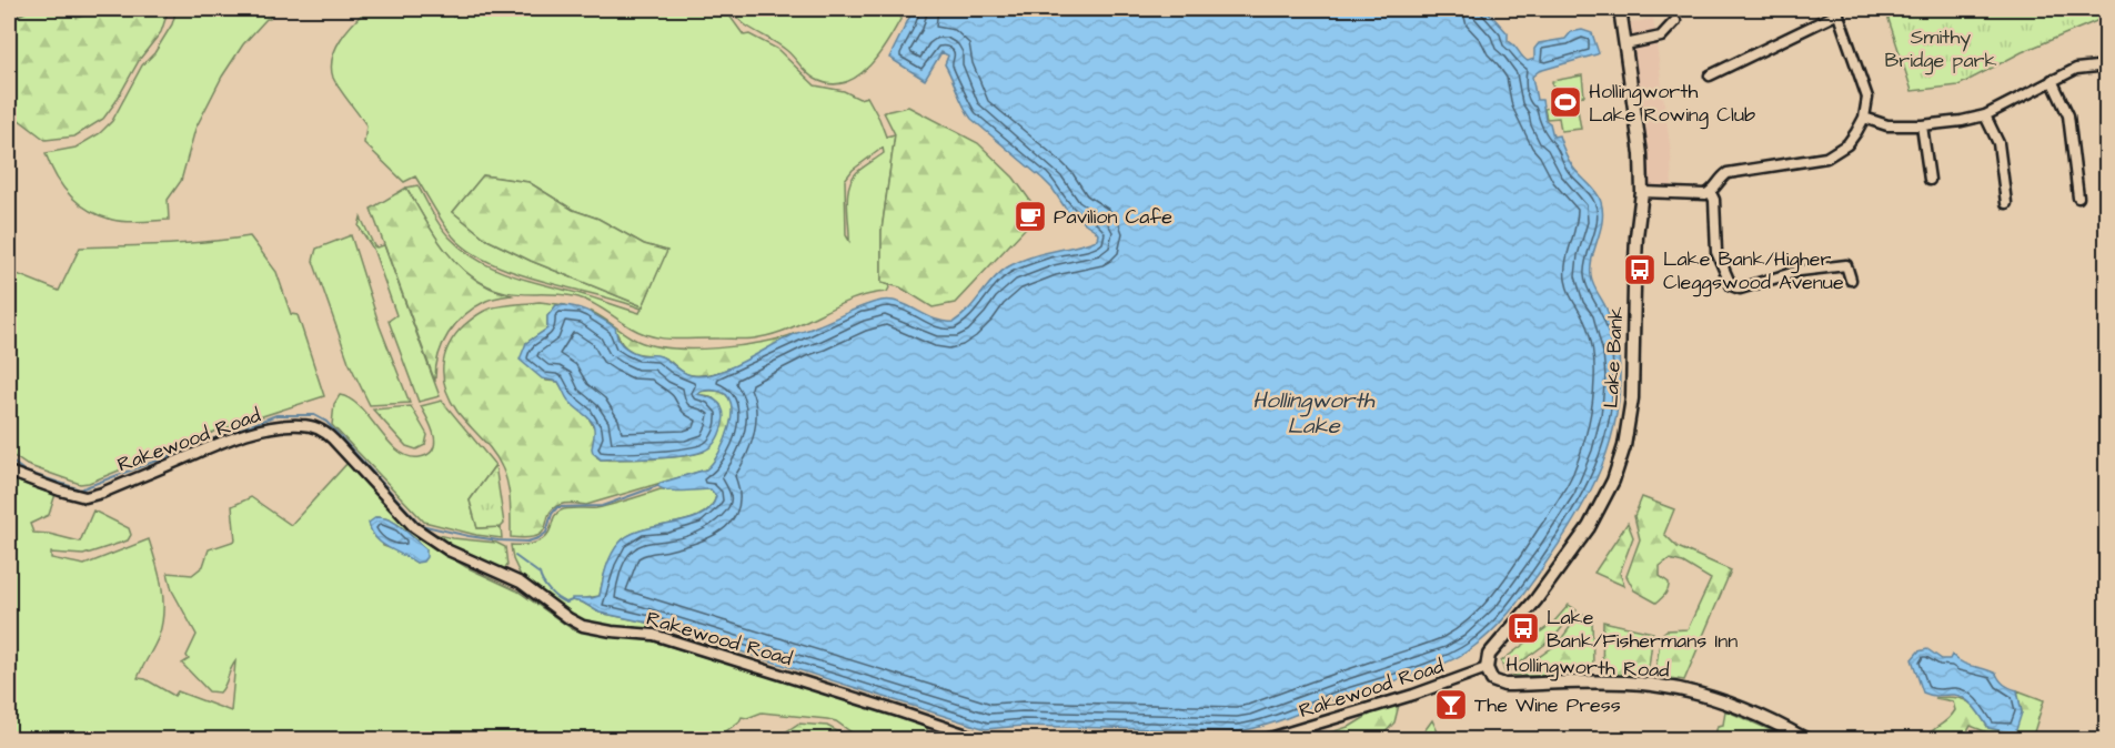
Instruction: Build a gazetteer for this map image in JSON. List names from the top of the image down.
{
  "streets": {
    "main road": ["Lake Bank", "Hollingworth Road"],
    "street": ["Rakewood Road"]
  },
  "crossings": [
    ["Lake Bank", "Rakewood Road"],
    ["Lake Bank", "Hollingworth Road"],
    ["Rakewood Road", "Hollingworth Road"]
  ],
  "water": ["Hollingworth Lake"],
  "parks": ["Smithy Bridge park"],
  "places": {
    "sports": ["Hollingworth Lake Rowing Club"],
    "cafe": ["Pavilion Cafe"],
    "bus stop": ["Lake Bank/Higher Cleggswood Avenue", "Lake Bank/Fishermans Inn"],
    "bar": ["The Wine Press"]
  }
}
